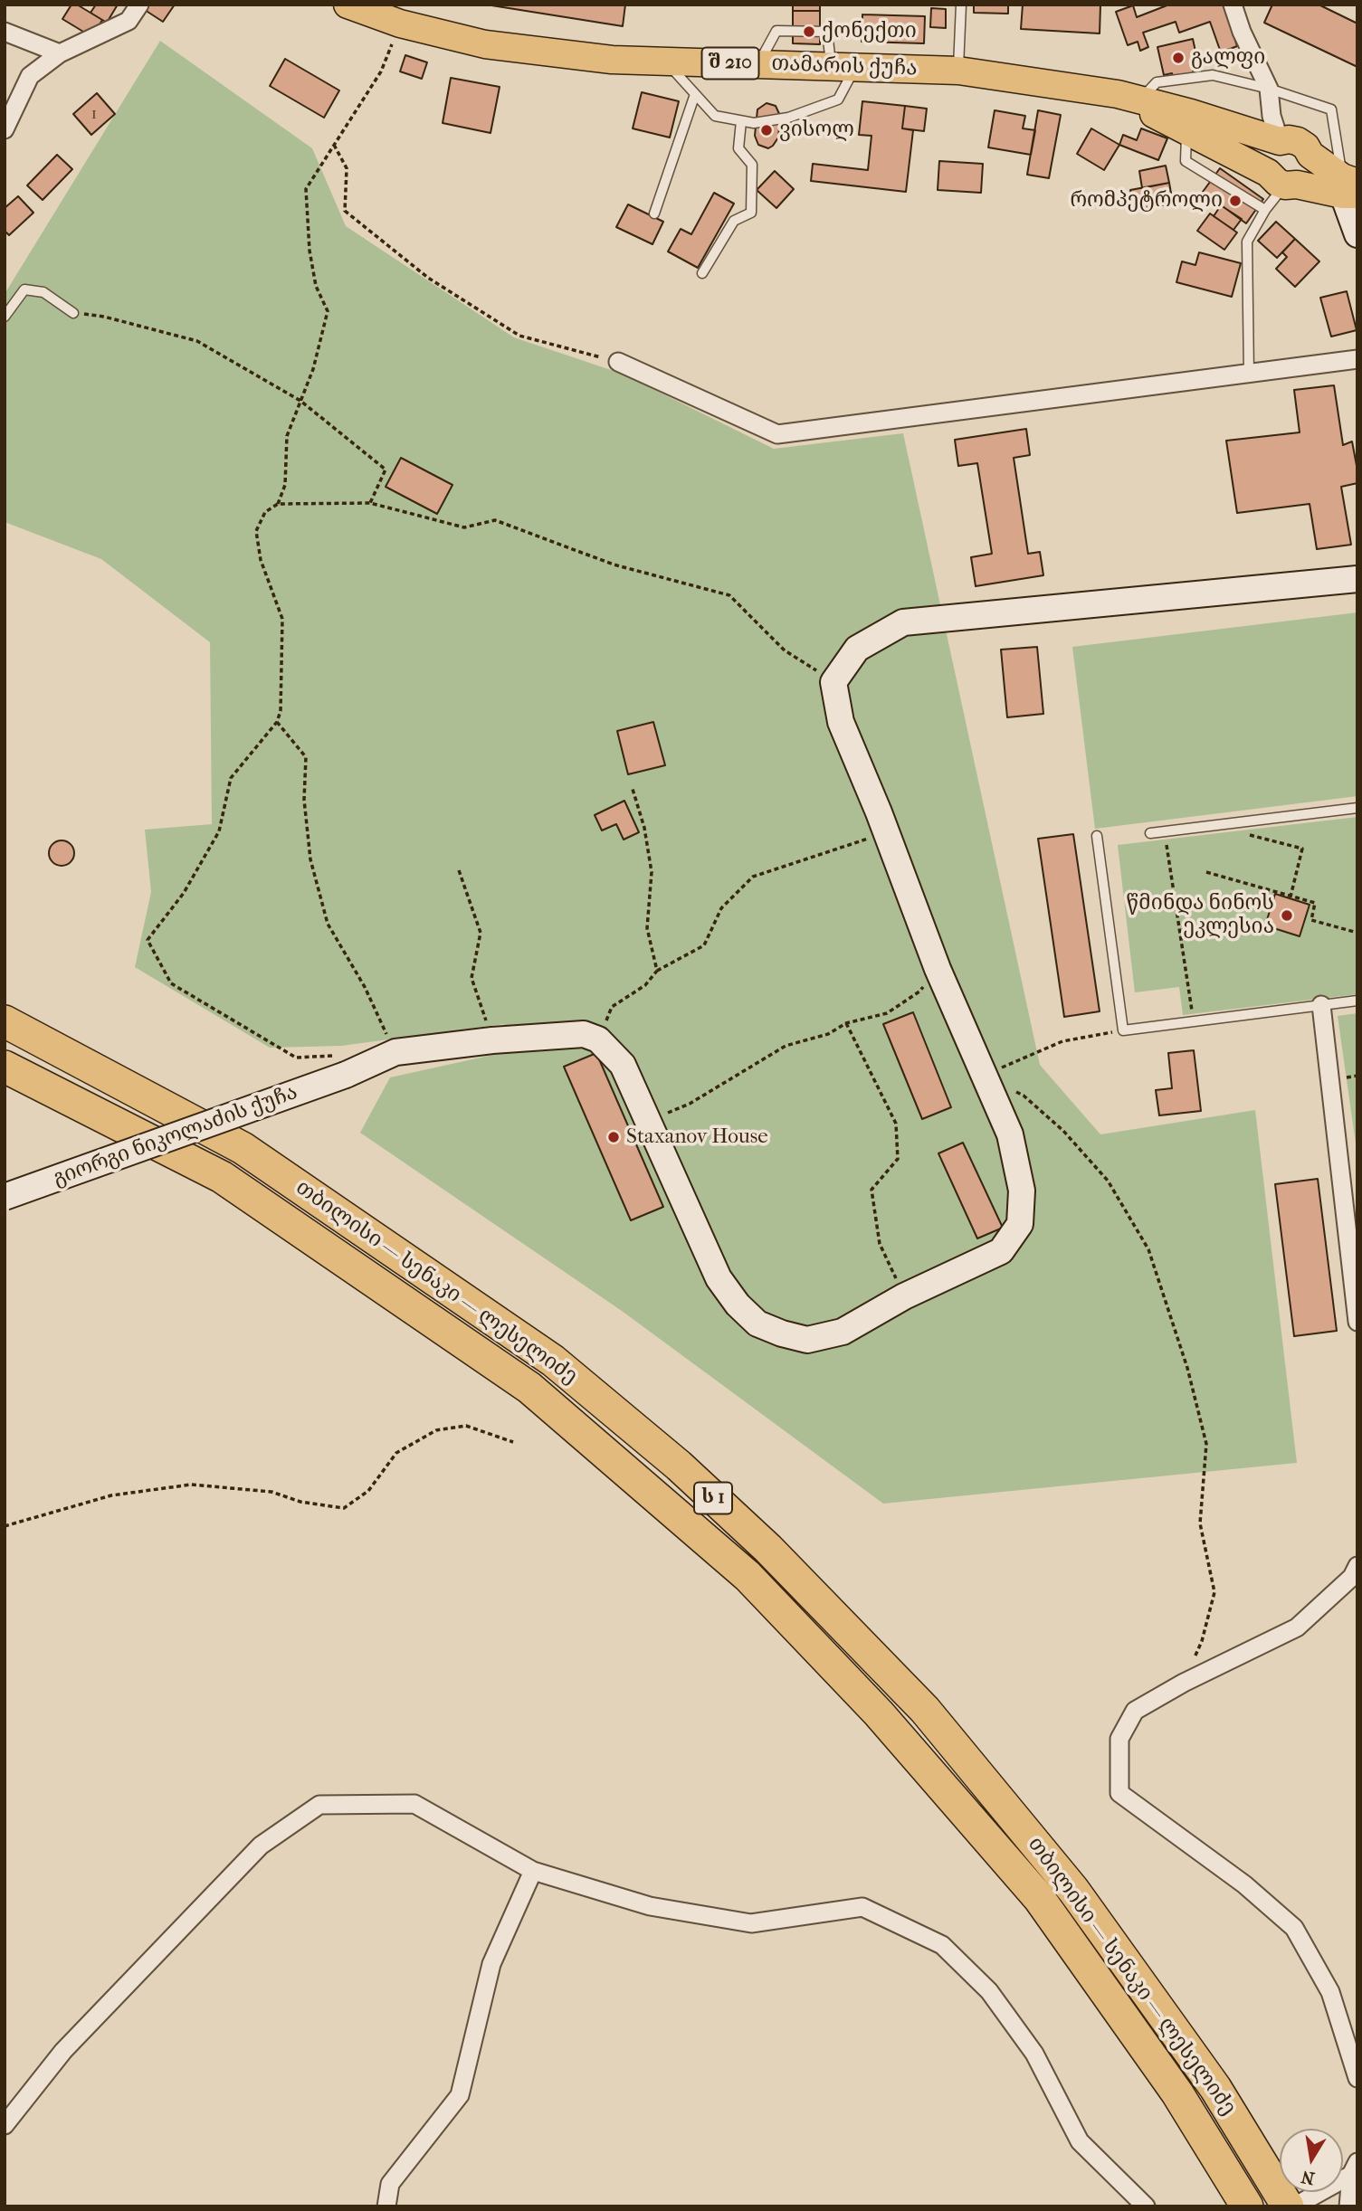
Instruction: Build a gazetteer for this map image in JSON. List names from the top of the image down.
{
  "streets": {
    "highway": ["თბილისი — სენაკი — ლესელიძე", "ს 1"],
    "main road": ["შ 210", "თამარის ქუჩა"],
    "street": ["გიორგი ნიკოლაძის ქუჩა"]
  },
  "crossings": [
    ["შ 210", "თამარის ქუჩა"]
  ],
  "places": [
    "ქონექთი",
    "გალფი",
    "ვისოლ",
    "რომპეტროლი",
    "წმინდა ნინოს ეკლესია",
    "Staxanov House"
  ],
  "house_numbers": ["1"],
  "north": "bottom"
}
